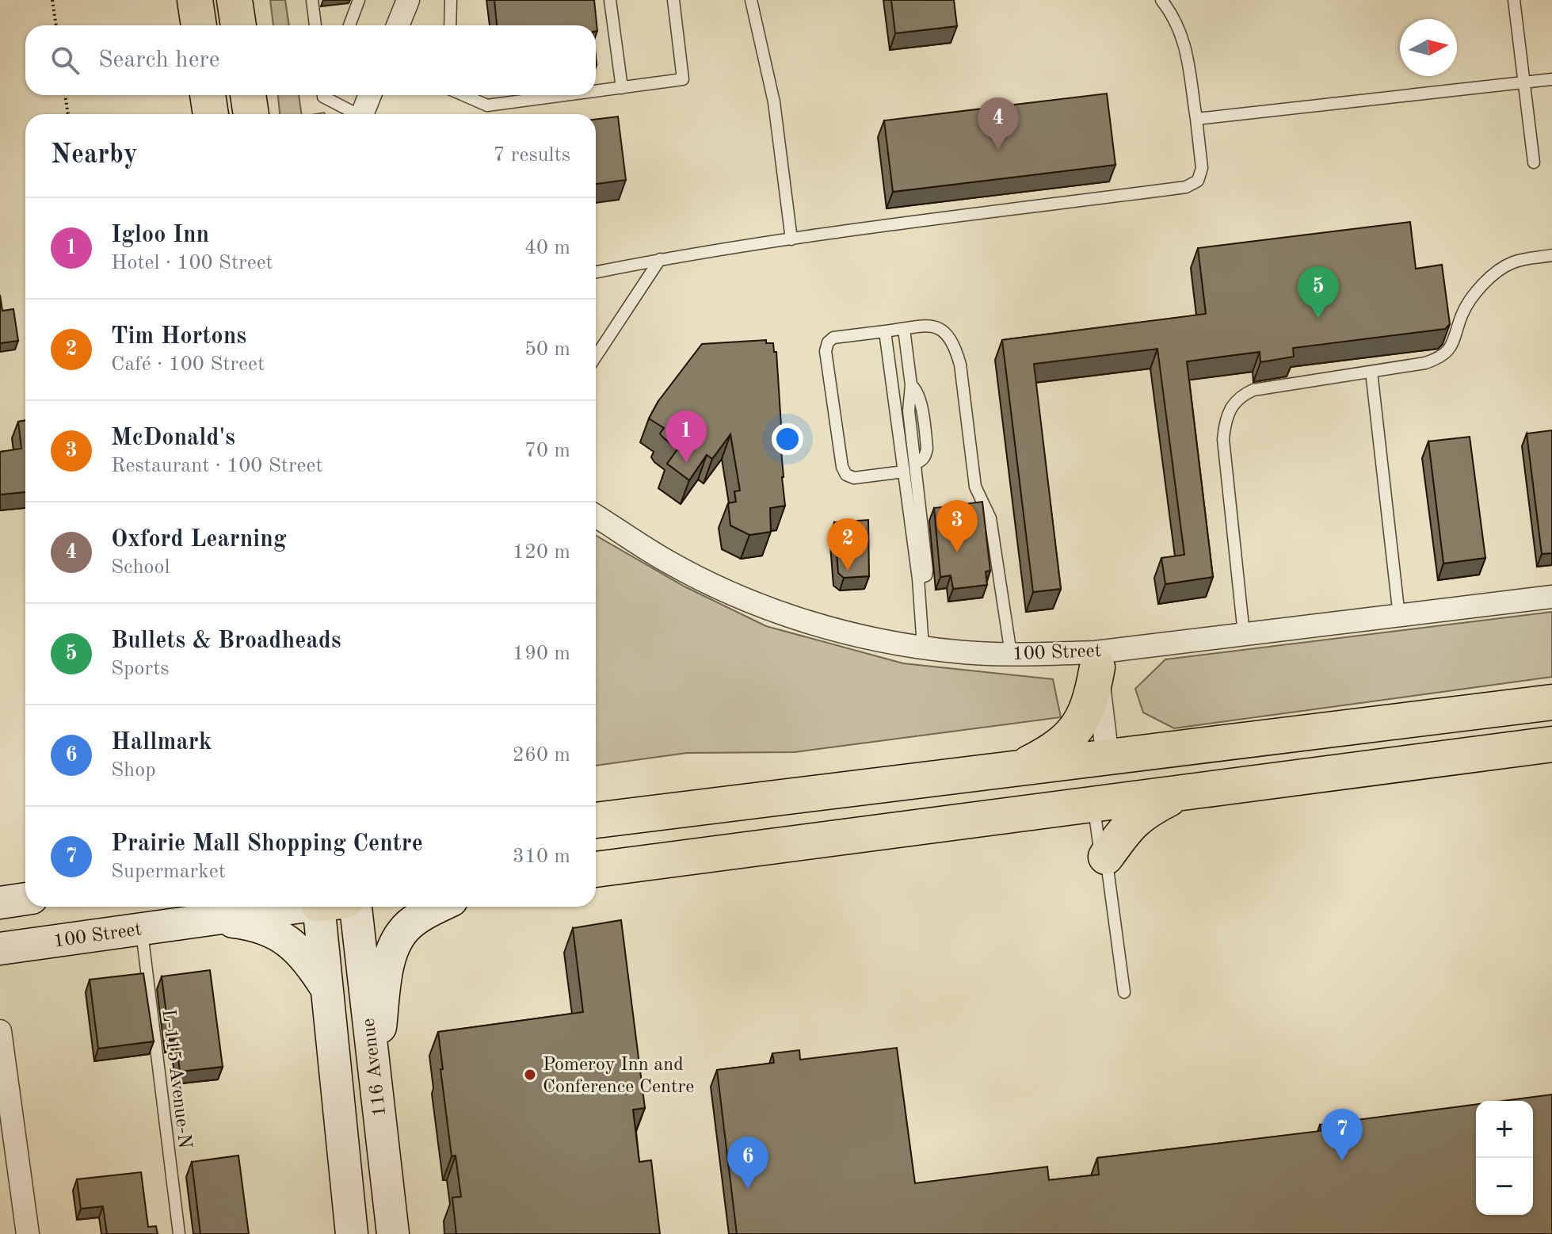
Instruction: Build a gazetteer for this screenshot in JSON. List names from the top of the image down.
{
  "streets": {
    "main road": ["100 Street", "116 Avenue"],
    "lane": ["L-115 Avenue-N"]
  },
  "crossings": [
    ["100 Street", "L-115 Avenue-N"]
  ],
  "places": ["Pomeroy Inn and Conference Centre"],
  "north": "right",
  "page": {
    "search": "Search here",
    "pins": [
      "4",
      "5",
      "1",
      "3",
      "2",
      "7",
      "6"
    ],
    "heading": ["Nearby", "7 results"],
    "list": [
      {
        "mark": "1",
        "name": "Igloo Inn",
        "note": "Hotel · 100 Street",
        "value": "40 m"
      },
      {
        "mark": "2",
        "name": "Tim Hortons",
        "note": "Café · 100 Street",
        "value": "50 m"
      },
      {
        "mark": "3",
        "name": "McDonald's",
        "note": "Restaurant · 100 Street",
        "value": "70 m"
      },
      {
        "mark": "4",
        "name": "Oxford Learning",
        "note": "School",
        "value": "120 m"
      },
      {
        "mark": "5",
        "name": "Bullets & Broadheads",
        "note": "Sports",
        "value": "190 m"
      },
      {
        "mark": "6",
        "name": "Hallmark",
        "note": "Shop",
        "value": "260 m"
      },
      {
        "mark": "7",
        "name": "Prairie Mall Shopping Centre",
        "note": "Supermarket",
        "value": "310 m"
      }
    ],
    "map_buttons": ["+", "−"]
  }
}
